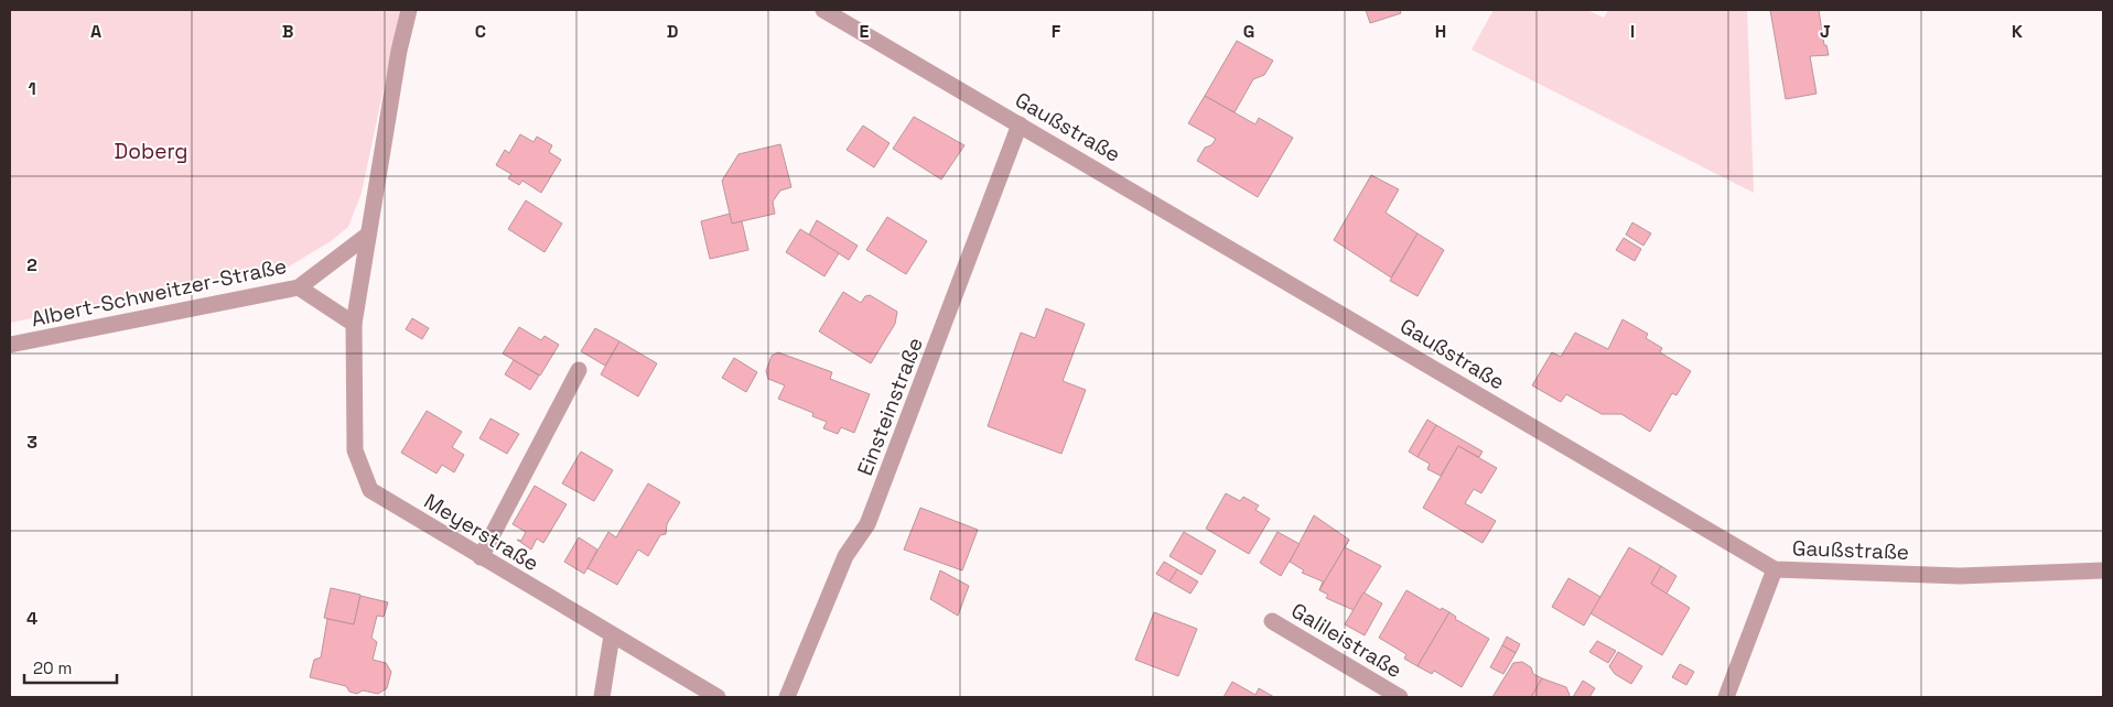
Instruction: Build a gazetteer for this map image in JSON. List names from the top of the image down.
{
  "streets": {
    "street": [
      "Gaußstraße",
      "Albert-Schweitzer-Straße",
      "Einsteinstraße",
      "Meyerstraße",
      "Galileistraße"
    ]
  },
  "crossings": [
    ["Gaußstraße", "Einsteinstraße"],
    ["Albert-Schweitzer-Straße", "Meyerstraße"]
  ],
  "parks": ["Doberg"],
  "scale_bar": "20 m",
  "grid": {
    "columns": [
      "A",
      "B",
      "C",
      "D",
      "E",
      "F",
      "G",
      "H",
      "I",
      "J",
      "K"
    ],
    "rows": [
      "1",
      "2",
      "3",
      "4"
    ]
  }
}
